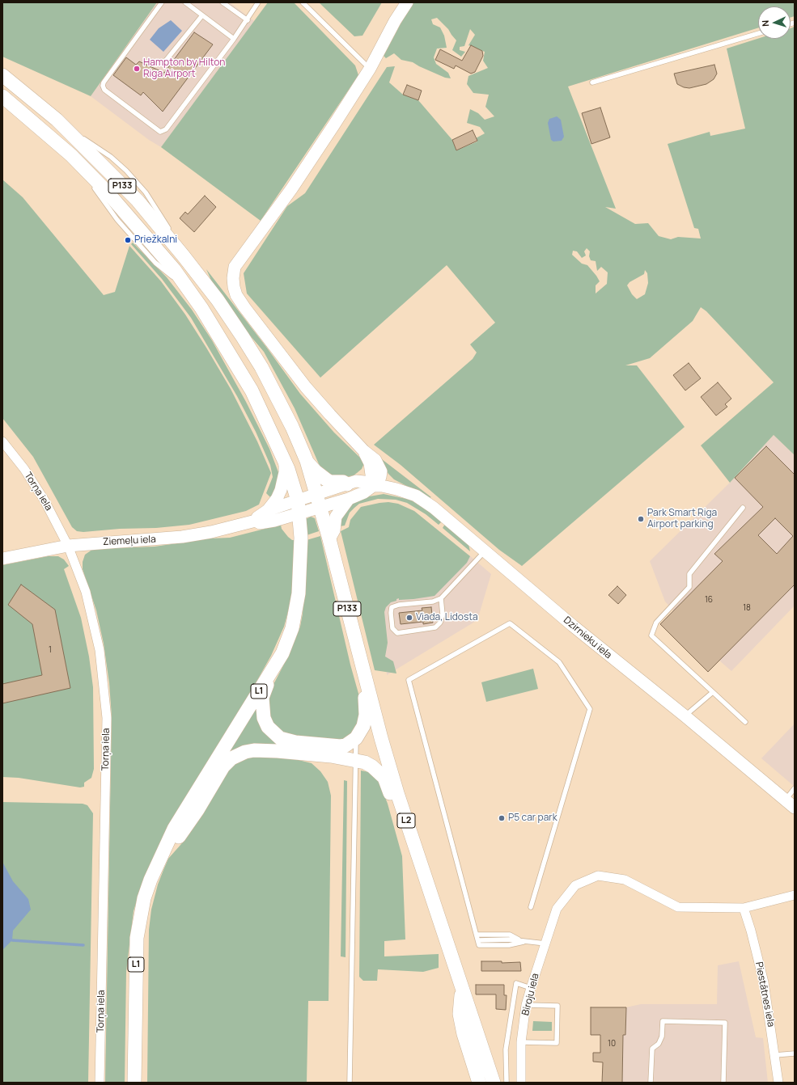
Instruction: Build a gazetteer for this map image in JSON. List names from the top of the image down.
{
  "streets": {
    "main road": ["P133", "L1", "L2"],
    "street": [
      "Torņa iela",
      "Ziemeļu iela",
      "Dzirnieku iela",
      "Biroju iela",
      "Piestātnes iela"
    ]
  },
  "crossings": [
    ["P133", "Ziemeļu iela"],
    ["P133", "Dzirnieku iela"],
    ["P133", "L1"],
    ["P133", "L2"],
    ["Torņa iela", "Ziemeļu iela"],
    ["Ziemeļu iela", "Dzirnieku iela"],
    ["Ziemeļu iela", "L1"],
    ["Dzirnieku iela", "L1"],
    ["Biroju iela", "Piestātnes iela"]
  ],
  "places": [
    "Hampton by Hilton Riga Airport",
    "Priežkalni",
    "Park Smart Riga Airport parking",
    "Viada, Lidosta",
    "P5 car park"
  ],
  "house_numbers": [
    "16",
    "18",
    "1",
    "10"
  ],
  "north": "left"
}
